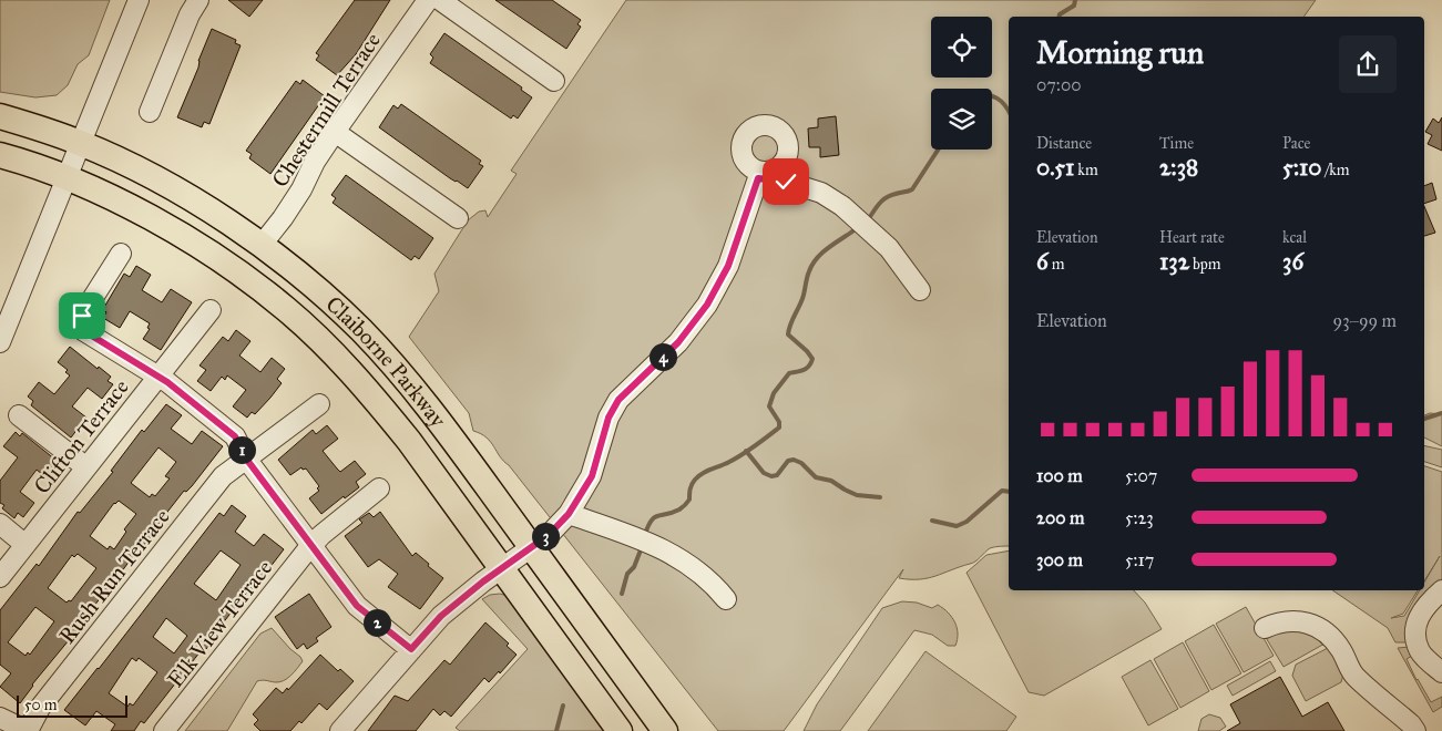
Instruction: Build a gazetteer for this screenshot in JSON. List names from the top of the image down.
{
  "streets": {
    "main road": ["Claiborne Parkway"],
    "street": [
      "Chestermill Terrace",
      "Clifton Terrace",
      "Rush Run Terrace",
      "Elk View Terrace"
    ]
  },
  "crossings": [
    ["Chestermill Terrace", "Claiborne Parkway"]
  ],
  "scale_bar": "50 m",
  "page": {
    "heading": ["Morning run", "07:00"],
    "stats": [
      ["Distance", "0.51 km"],
      ["Time", "2:38"],
      ["Pace", "5:10 /km"],
      ["Elevation", "6 m"],
      ["Heart rate", "132 bpm"],
      ["kcal", "36"]
    ],
    "chart": ["Elevation", "93–99 m"],
    "pins": [
      "4",
      "1",
      "3",
      "2"
    ],
    "list": [
      {
        "name": "100 m",
        "note": "5:07"
      },
      {
        "name": "200 m",
        "note": "5:23"
      },
      {
        "name": "300 m",
        "note": "5:17"
      }
    ],
    "scale": "50 m"
  }
}
